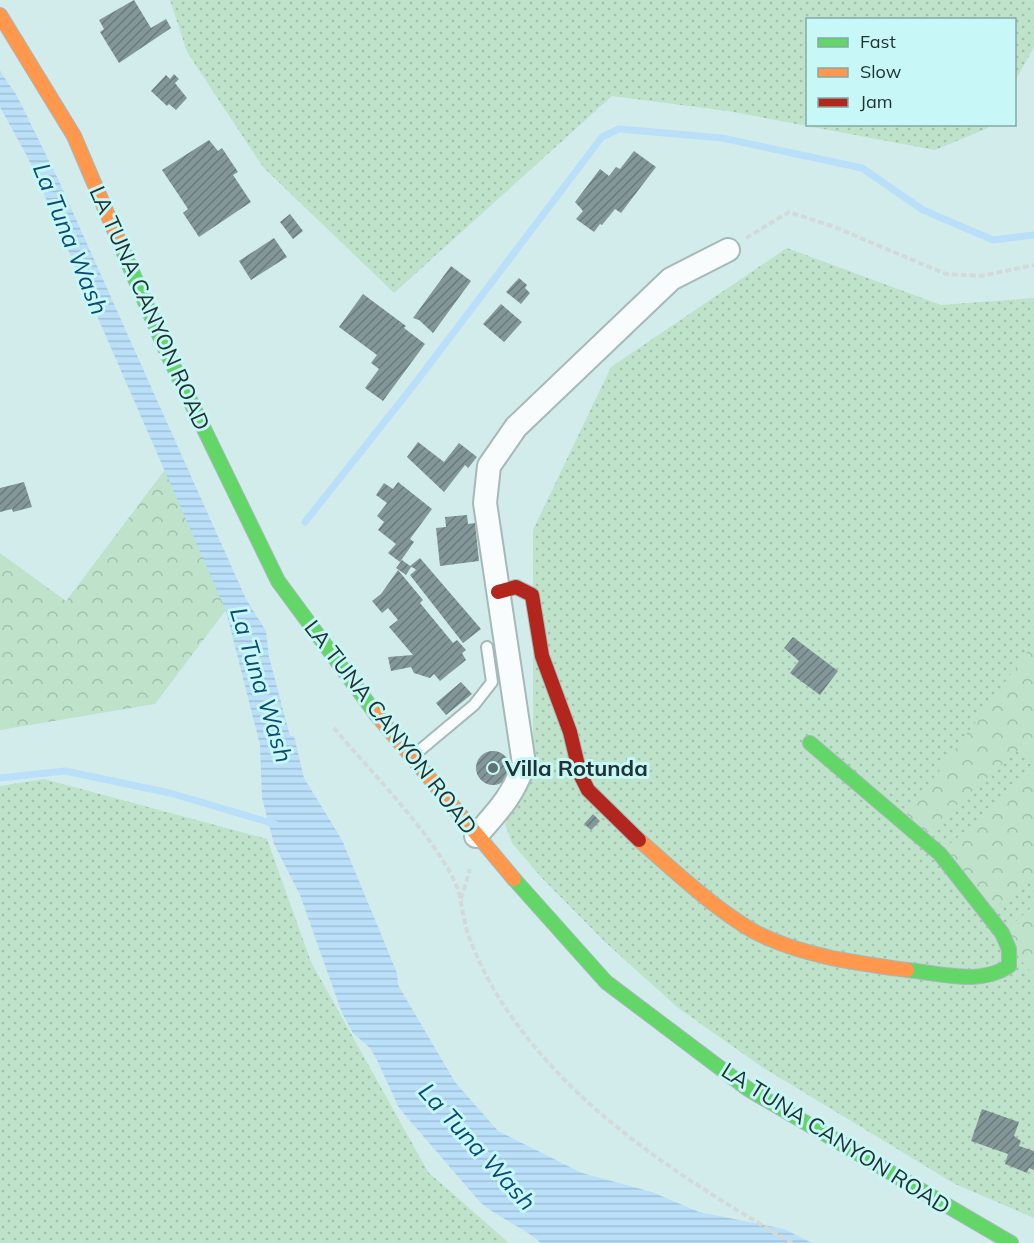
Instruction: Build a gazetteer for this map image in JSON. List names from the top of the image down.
{
  "streets": {
    "main road": ["LA TUNA CANYON ROAD"]
  },
  "water": ["La Tuna Wash"],
  "places": ["Villa Rotunda"],
  "legend": ["Fast", "Slow", "Jam"]
}
